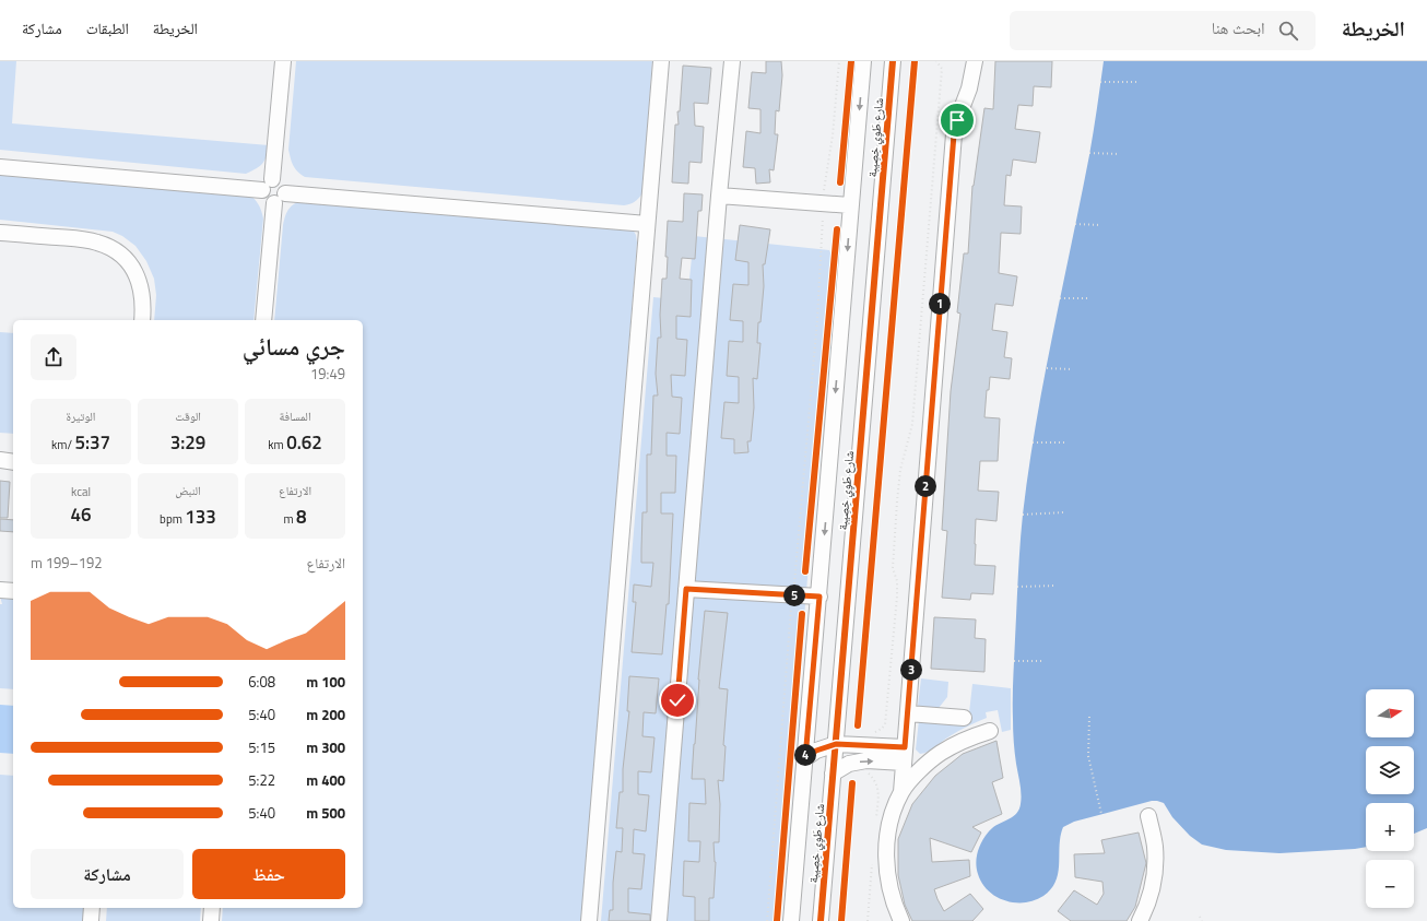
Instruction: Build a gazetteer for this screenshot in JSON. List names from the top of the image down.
{
  "streets": {
    "street": ["شارع طَوِي خِصِيبة"]
  },
  "north": "right",
  "page": {
    "header": "الخريطة",
    "search": "ابحث هنا",
    "nav": ["الخريطة", "الطبقات", "مشاركة"],
    "pins": [
      "1",
      "2",
      "5",
      "3",
      "4"
    ],
    "heading": ["جري مسائي", "19:49"],
    "stats": [
      ["المسافة", "0.62 km"],
      ["الوقت", "3:29"],
      ["الوتيرة", "5:37 /km"],
      ["الارتفاع", "8 m"],
      ["النبض", "133 bpm"],
      ["kcal", "46"]
    ],
    "chart": ["الارتفاع", "192–199 m"],
    "list": [
      {
        "name": "100 m",
        "note": "6:08"
      },
      {
        "name": "200 m",
        "note": "5:40"
      },
      {
        "name": "300 m",
        "note": "5:15"
      },
      {
        "name": "400 m",
        "note": "5:22"
      },
      {
        "name": "500 m",
        "note": "5:40"
      }
    ],
    "map_buttons": ["+", "−"],
    "buttons": ["حفظ", "مشاركة"]
  }
}
